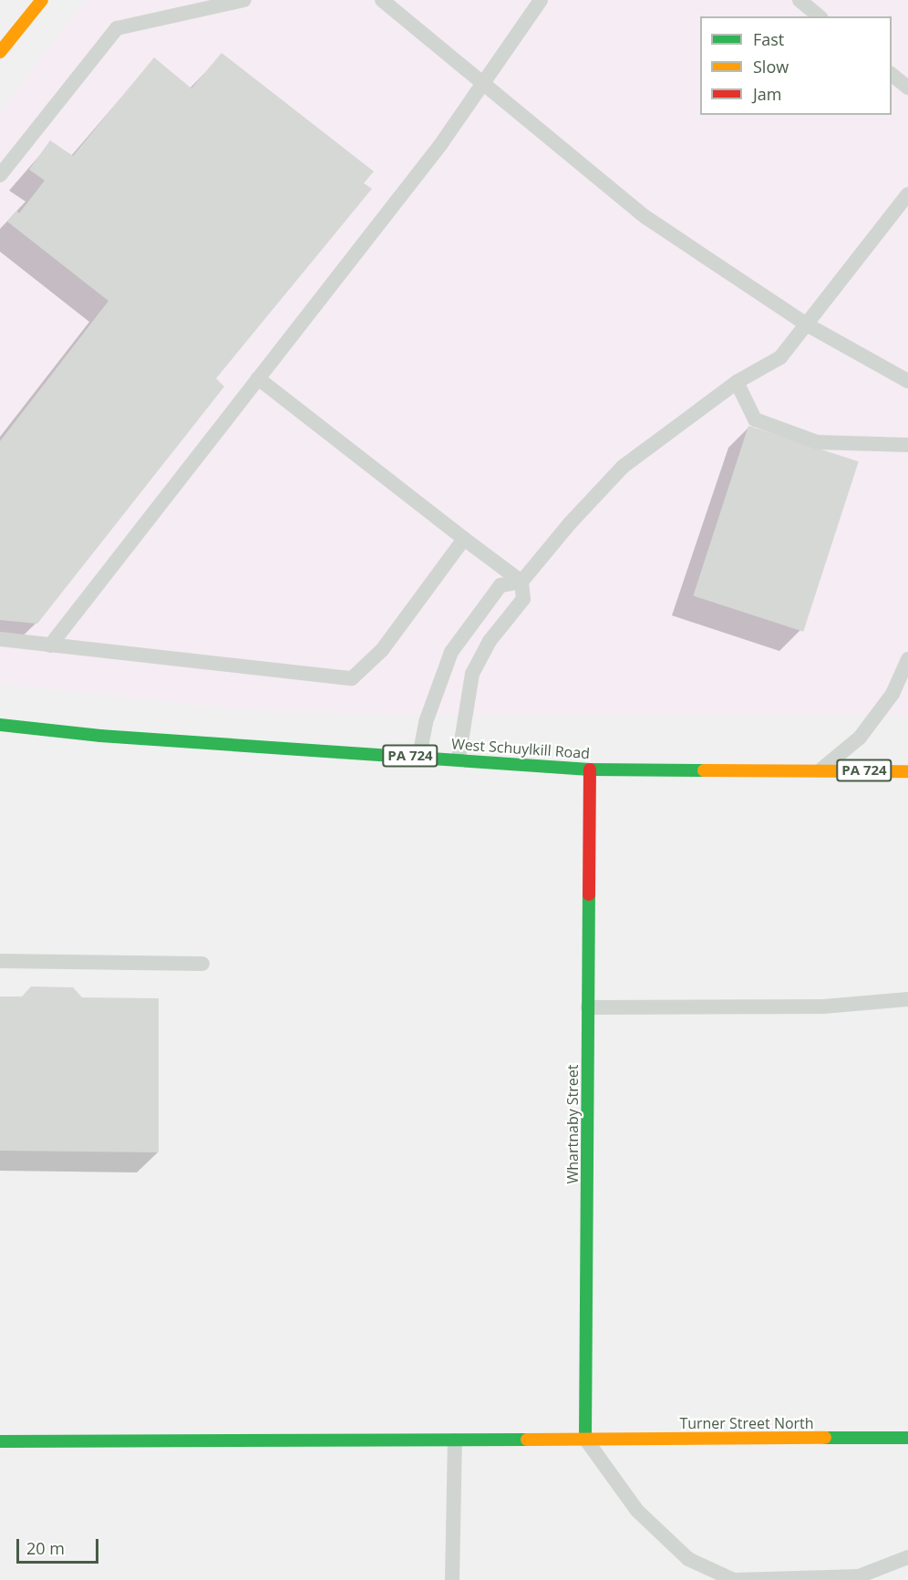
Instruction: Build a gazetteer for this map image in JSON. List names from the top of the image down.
{
  "streets": {
    "street": [
      "West Schuylkill Road",
      "PA 724",
      "Whartnaby Street",
      "Turner Street North"
    ]
  },
  "crossings": [
    ["West Schuylkill Road", "Whartnaby Street"],
    ["Whartnaby Street", "Turner Street North"]
  ],
  "legend": ["Fast", "Slow", "Jam"],
  "scale_bar": "20 m"
}
